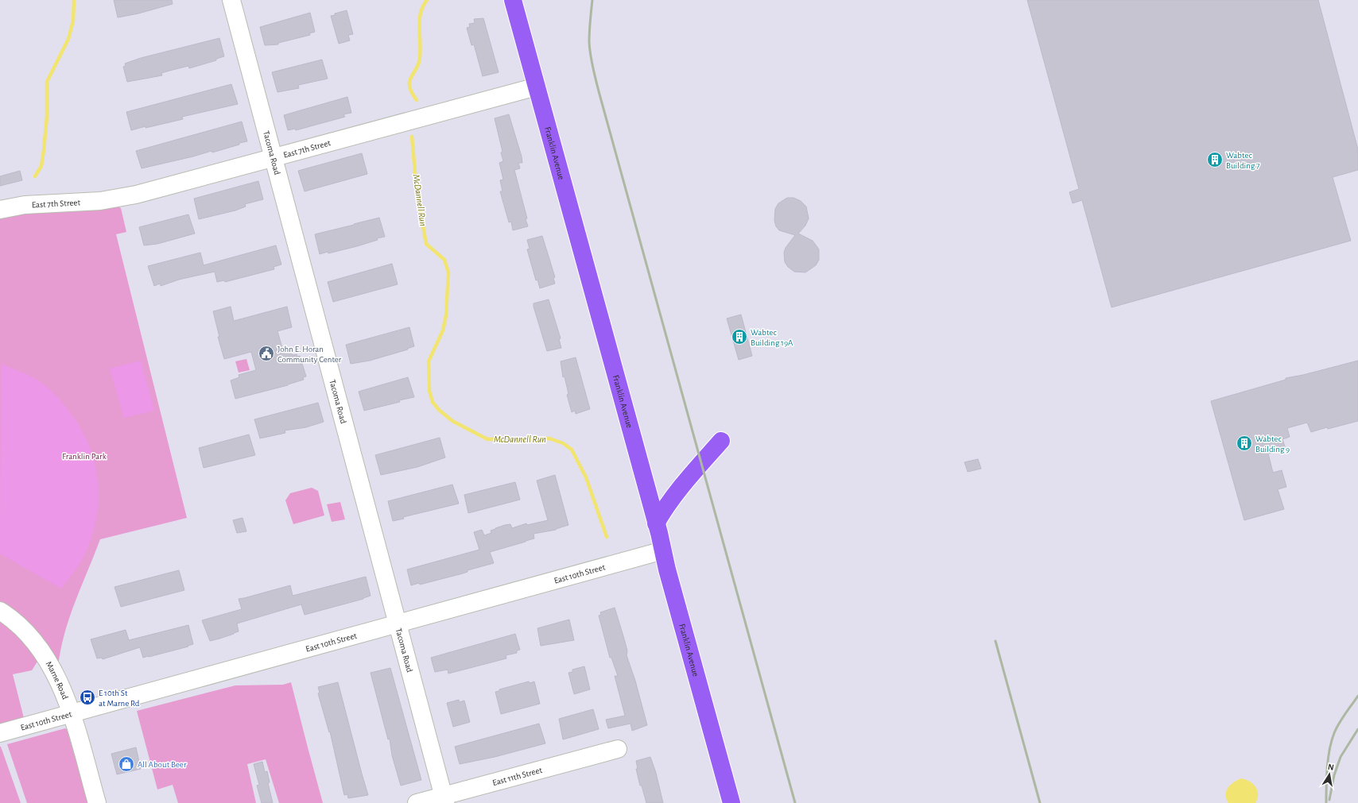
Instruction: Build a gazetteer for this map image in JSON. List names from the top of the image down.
{
  "streets": {
    "main road": ["Franklin Avenue"],
    "street": [
      "East 7th Street",
      "Tacoma Road",
      "East 10th Street",
      "Marne Road",
      "East 11th Street"
    ]
  },
  "crossings": [
    ["East 7th Street", "Tacoma Road"],
    ["East 7th Street", "Franklin Avenue"],
    ["Tacoma Road", "East 10th Street"],
    ["Tacoma Road", "East 11th Street"],
    ["Franklin Avenue", "East 10th Street"],
    ["East 10th Street", "Marne Road"]
  ],
  "water": ["McDannell Run"],
  "parks": ["Franklin Park"],
  "places": {
    "building": ["Wabtec Building 7", "Wabtec Building 19A", "Wabtec Building 9"],
    "public building": ["John E. Horan Community Center"],
    "bus stop": ["E 10th St at Marne Rd"],
    "shop": ["All About Beer"]
  },
  "north": "top"
}
